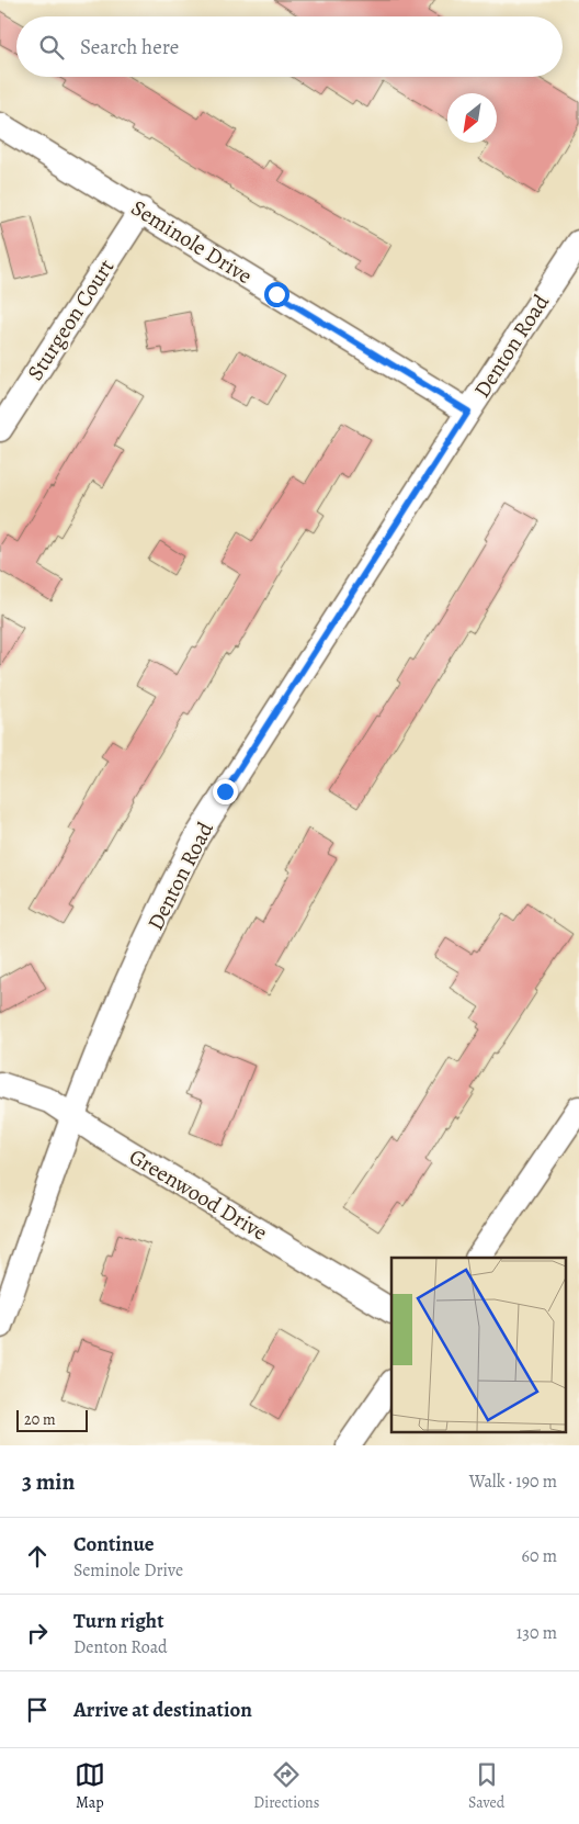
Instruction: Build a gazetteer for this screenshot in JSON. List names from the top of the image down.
{
  "streets": {
    "street": [
      "Seminole Drive",
      "Sturgeon Court",
      "Denton Road",
      "Greenwood Drive"
    ]
  },
  "crossings": [
    ["Seminole Drive", "Sturgeon Court"],
    ["Seminole Drive", "Denton Road"],
    ["Denton Road", "Greenwood Drive"]
  ],
  "scale_bar": "20 m",
  "north": "bottom left",
  "page": {
    "search": "Search here",
    "scale": "20 m",
    "heading": ["3 min", "Walk · 190 m"],
    "list": [
      ["Continue", "Seminole Drive", "60 m"],
      ["Turn right", "Denton Road", "130 m"],
      "Arrive at destination"
    ],
    "nav": ["Map", "Directions", "Saved"]
  }
}
